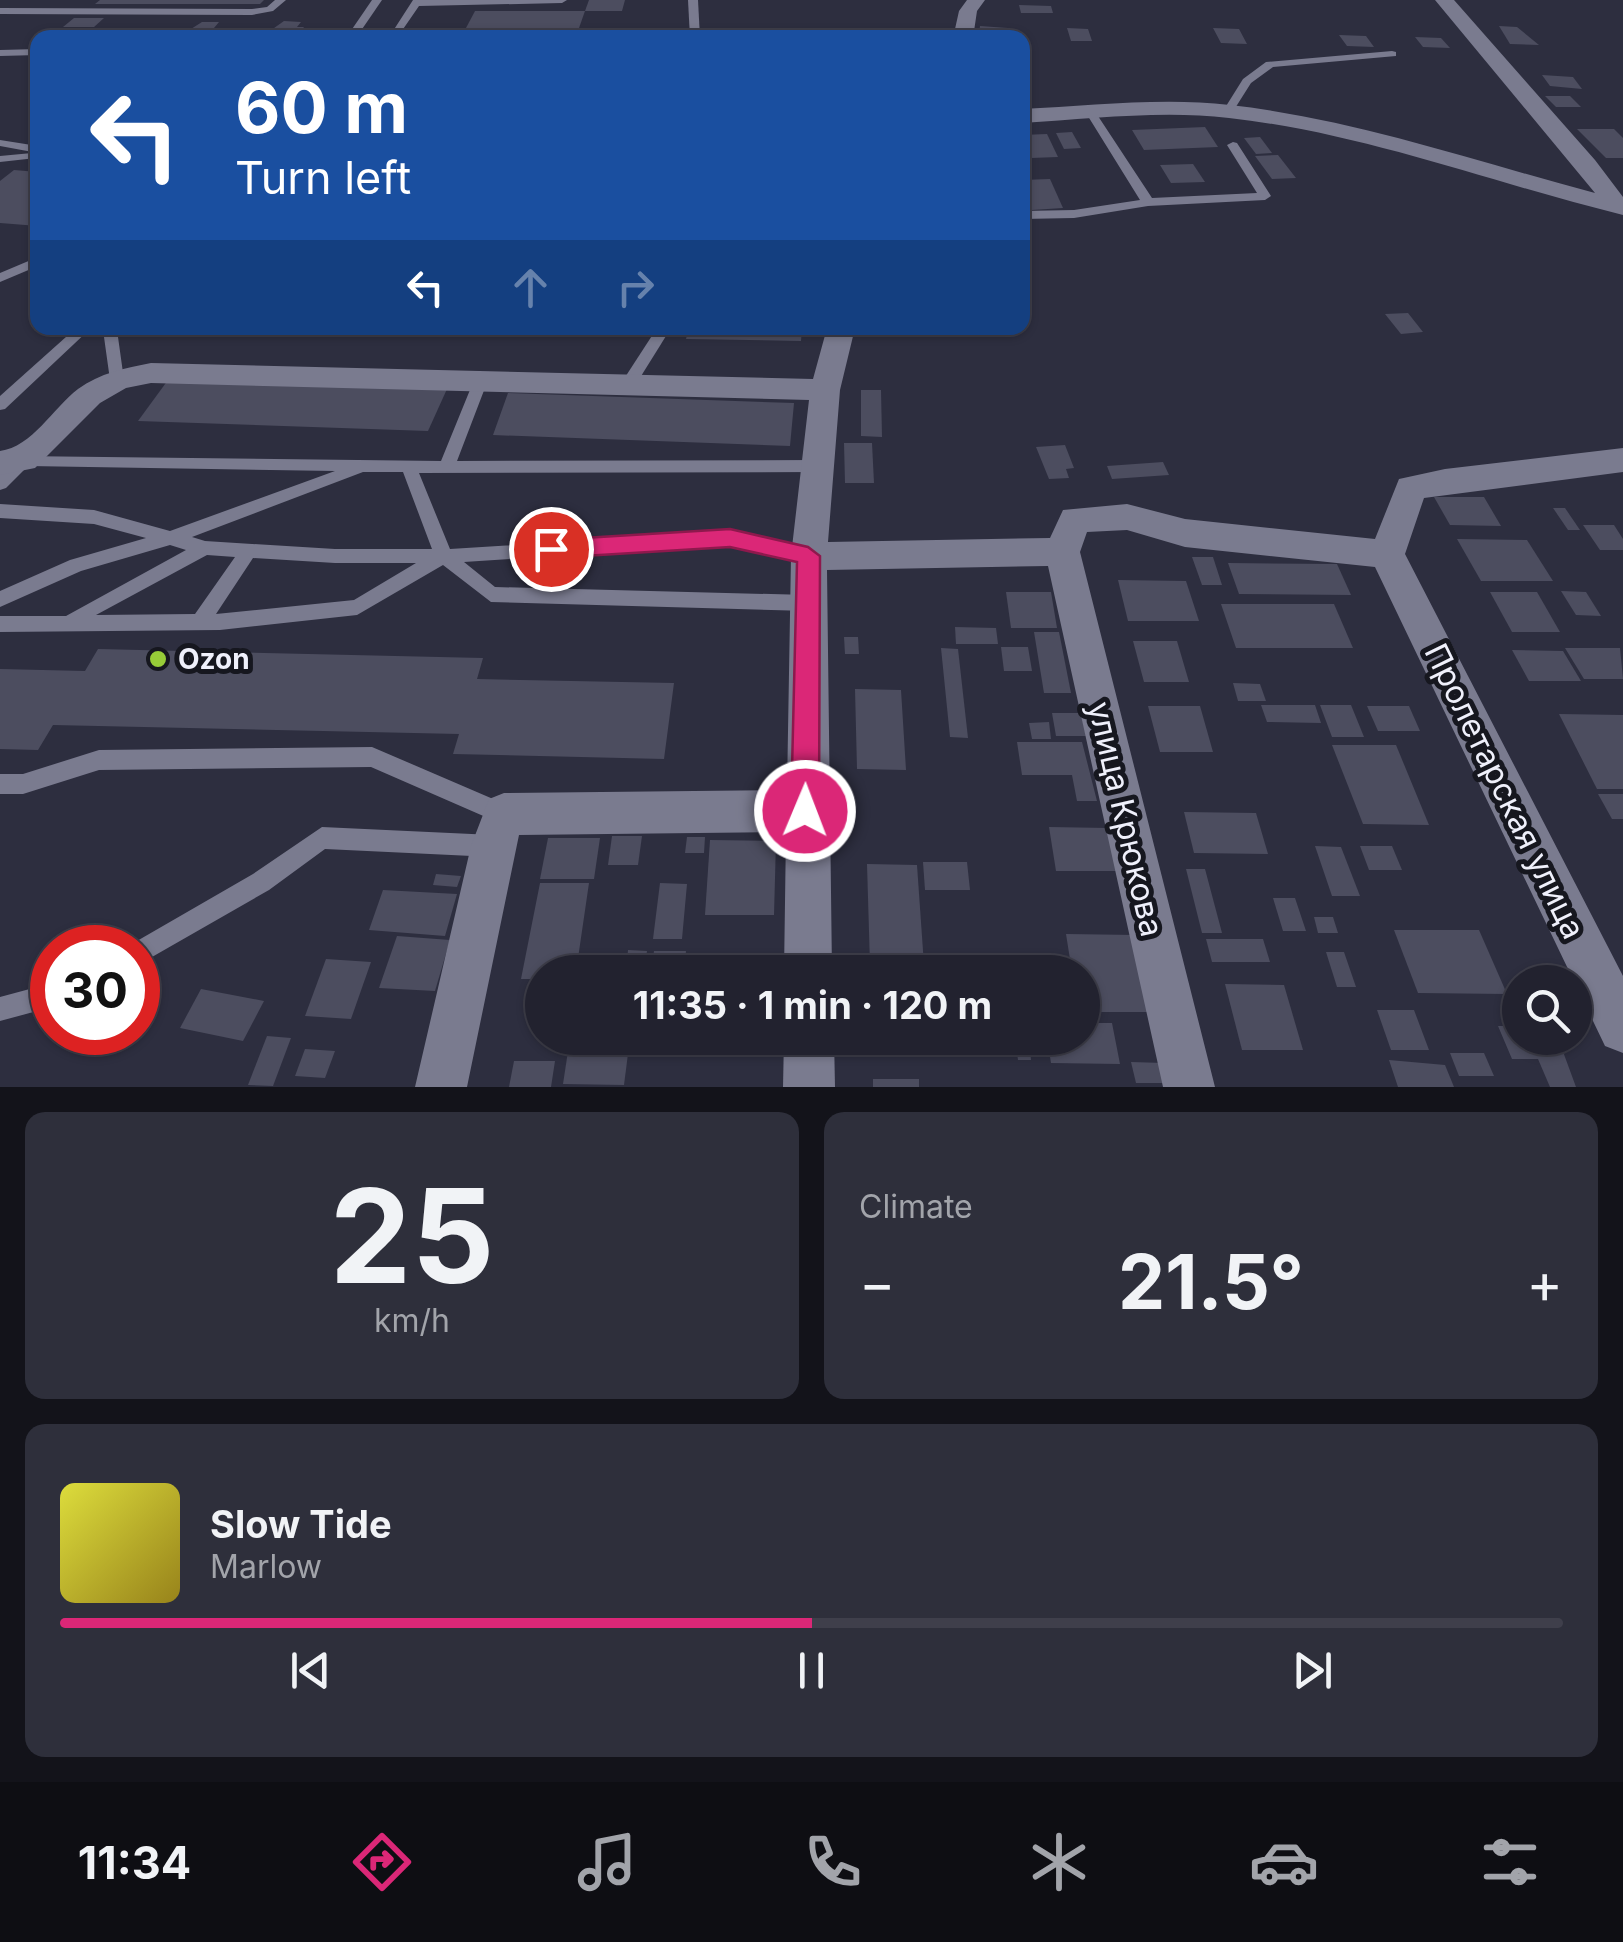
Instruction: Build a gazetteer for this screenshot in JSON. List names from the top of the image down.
{
  "streets": {
    "street": ["Пролетарская улица", "улица Крюкова"]
  },
  "places": ["Ozon"],
  "page": {
    "turn": ["60 m", "Turn left"],
    "limit": "30",
    "trip": "11:35 · 1 min · 120 m",
    "tile": [
      ["25", "km/h"],
      "Climate"
    ],
    "heat": ["−", "21.5°", "+"],
    "song": ["Slow Tide", "Marlow"],
    "tabs": "11:34"
  }
}
